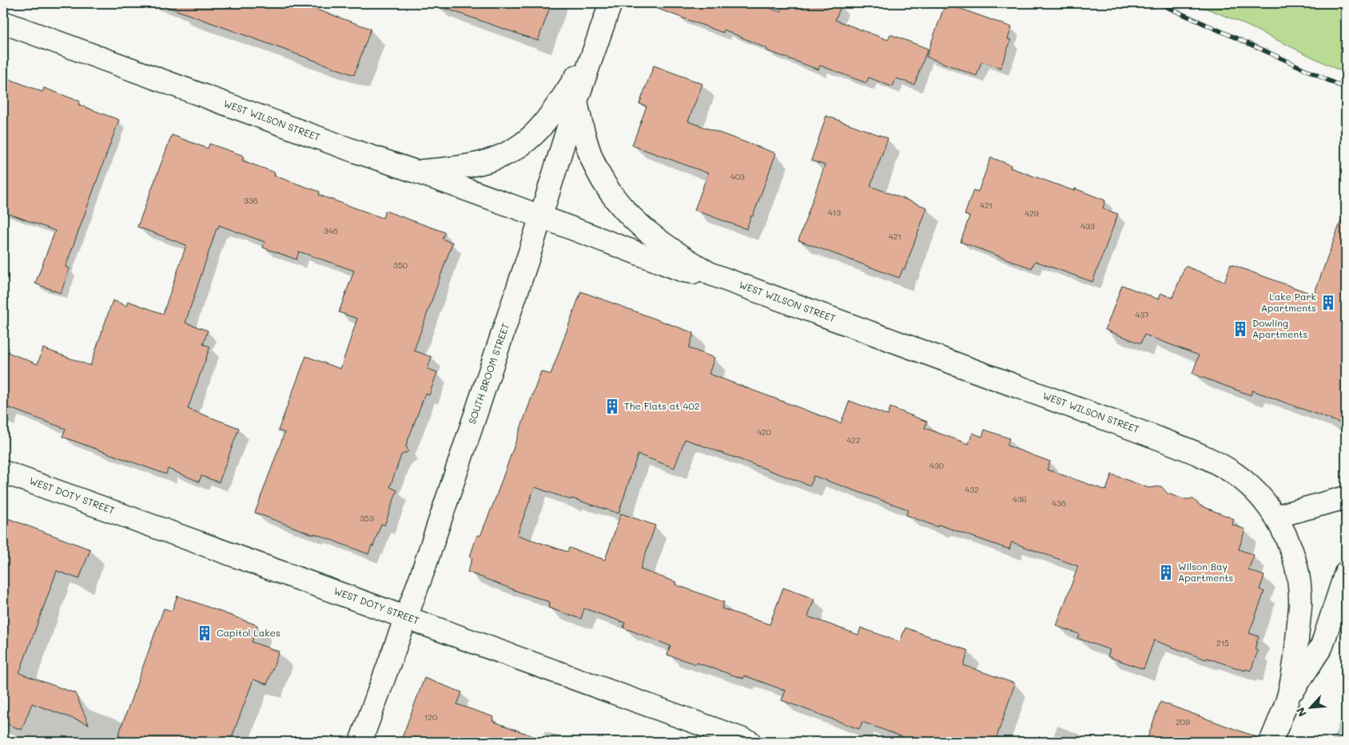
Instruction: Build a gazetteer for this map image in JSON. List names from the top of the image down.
{
  "streets": {
    "street": ["WEST WILSON STREET", "SOUTH BROOM STREET", "WEST DOTY STREET"]
  },
  "crossings": [
    ["WEST WILSON STREET", "SOUTH BROOM STREET"],
    ["SOUTH BROOM STREET", "WEST DOTY STREET"]
  ],
  "places": {
    "building": [
      "Lake Park Apartments",
      "Dowling Apartments",
      "The Flats at 402",
      "Wilson Bay Apartments",
      "Capitol Lakes"
    ]
  },
  "house_numbers": [
    "403",
    "338",
    "421",
    "413",
    "429",
    "433",
    "348",
    "421",
    "350",
    "437",
    "420",
    "422",
    "430",
    "432",
    "436",
    "438",
    "353",
    "215",
    "120",
    "209"
  ],
  "north": "bottom left"
}
